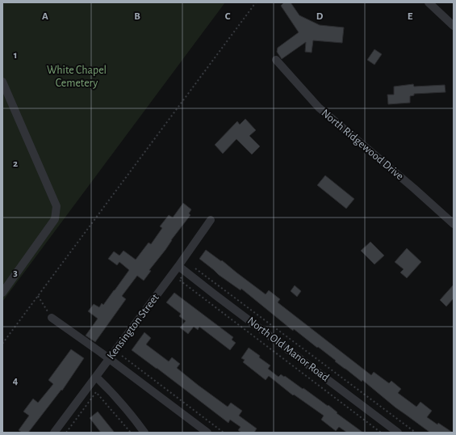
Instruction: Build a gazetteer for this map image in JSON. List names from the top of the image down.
{
  "streets": {
    "street": ["North Ridgewood Drive", "Kensington Street", "North Old Manor Road"]
  },
  "crossings": [
    ["Kensington Street", "North Old Manor Road"]
  ],
  "parks": ["White Chapel Cemetery"],
  "grid": {
    "columns": [
      "A",
      "B",
      "C",
      "D",
      "E"
    ],
    "rows": [
      "1",
      "2",
      "3",
      "4"
    ]
  }
}
